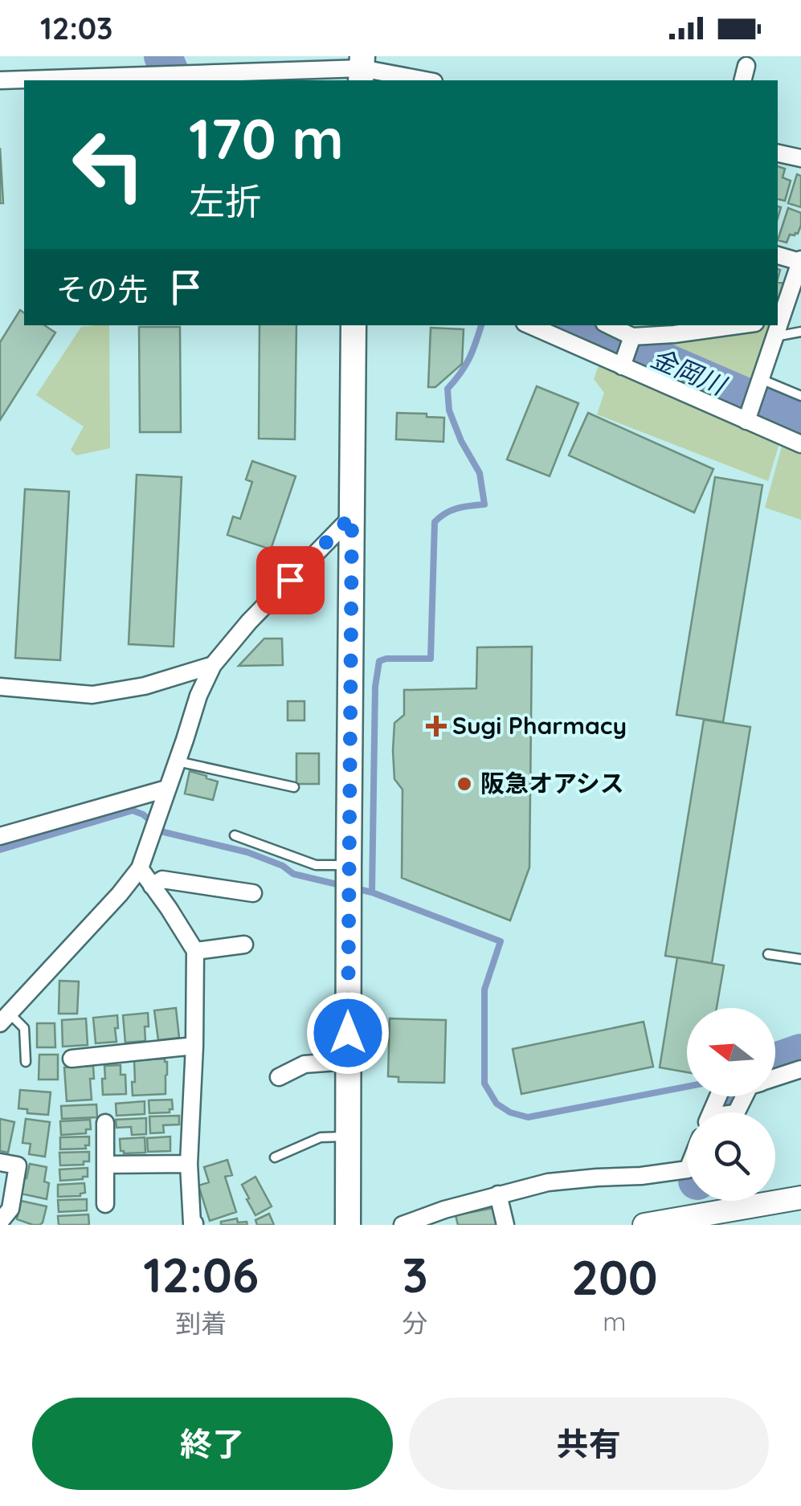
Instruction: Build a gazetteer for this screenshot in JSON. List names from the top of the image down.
{
  "water": ["金岡川"],
  "places": {
    "health": ["Sugi Pharmacy"],
    "other": ["阪急オアシス"]
  },
  "north": "left",
  "page": {
    "status": "12:03",
    "turn": ["170 m", "左折"],
    "then": "その先",
    "eta": [
      "12:06",
      "到着",
      "3",
      "分",
      "200",
      "m"
    ],
    "buttons": ["終了", "共有"]
  }
}
